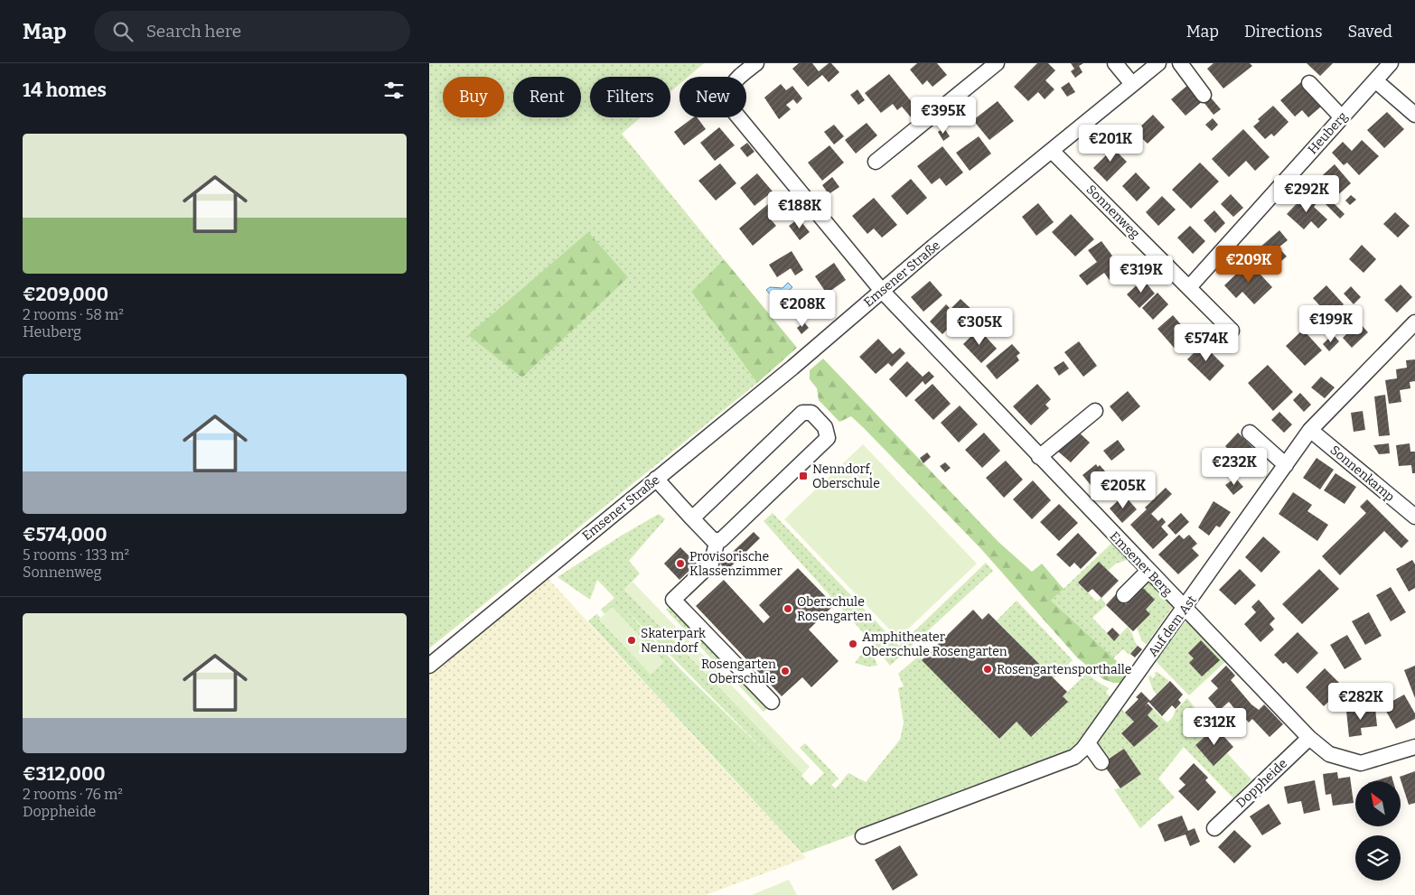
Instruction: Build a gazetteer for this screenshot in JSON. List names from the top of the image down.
{
  "streets": {
    "street": [
      "Heuberg",
      "Sonnenweg",
      "Emsener Straße",
      "Sonnenkamp",
      "Emsener Berg",
      "Auf dem Ast",
      "Doppheide"
    ]
  },
  "crossings": [
    ["Heuberg", "Sonnenweg"],
    ["Sonnenweg", "Emsener Straße"],
    ["Emsener Straße", "Emsener Berg"],
    ["Sonnenkamp", "Auf dem Ast"],
    ["Emsener Berg", "Auf dem Ast"],
    ["Emsener Berg", "Doppheide"]
  ],
  "places": {
    "transit": ["Nenndorf, Oberschule"],
    "other": [
      "Provisorische Klassenzimmer",
      "Oberschule Rosengarten",
      "Skaterpark Nenndorf",
      "Amphitheater Oberschule Rosengarten",
      "Rosengartensporthalle",
      "Rosengarten Oberschule"
    ]
  },
  "north": "top left",
  "page": {
    "header": "Map",
    "search": "Search here",
    "nav": ["Map", "Directions", "Saved"],
    "heading": "14 homes",
    "chip": [
      "Buy",
      "Rent",
      "Filters",
      "New"
    ],
    "price": [
      "€395K",
      "€201K",
      "€292K",
      "€188K",
      "€209K",
      "€319K",
      "€208K",
      "€199K",
      "€305K",
      "€574K",
      "€232K",
      "€205K",
      "€282K",
      "€312K"
    ],
    "list": [
      {
        "name": "€209,000",
        "note": "2 rooms · 58 m² · Heuberg"
      },
      {
        "name": "€574,000",
        "note": "5 rooms · 133 m² · Sonnenweg"
      },
      {
        "name": "€312,000",
        "note": "2 rooms · 76 m² · Doppheide"
      }
    ]
  }
}
